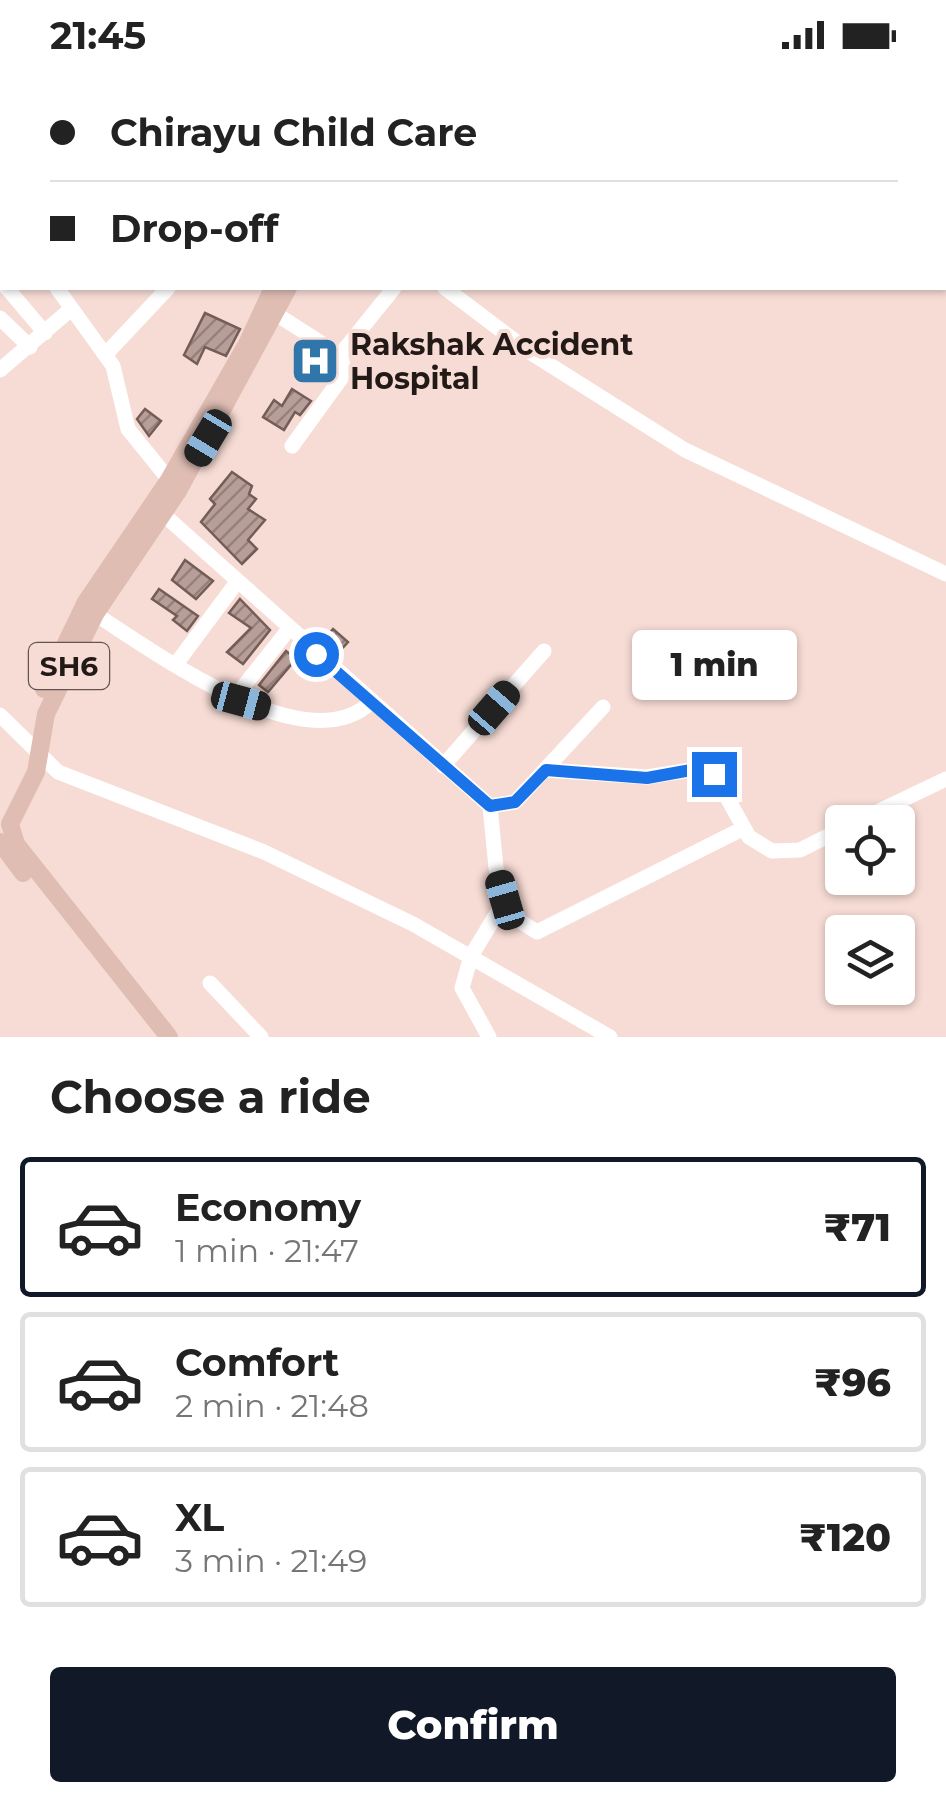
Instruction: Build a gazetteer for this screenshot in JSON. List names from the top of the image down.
{
  "streets": {
    "main road": ["SH6"]
  },
  "places": {
    "hospital": ["Rakshak Accident Hospital"]
  },
  "page": {
    "status": "21:45",
    "banner": ["Chirayu Child Care", "Drop-off"],
    "bubble": "1 min",
    "heading": "Choose a ride",
    "list": [
      {
        "name": "Economy",
        "note": "1 min · 21:47",
        "value": "₹71"
      },
      {
        "name": "Comfort",
        "note": "2 min · 21:48",
        "value": "₹96"
      },
      {
        "name": "XL",
        "note": "3 min · 21:49",
        "value": "₹120"
      }
    ],
    "buttons": "Confirm"
  }
}
